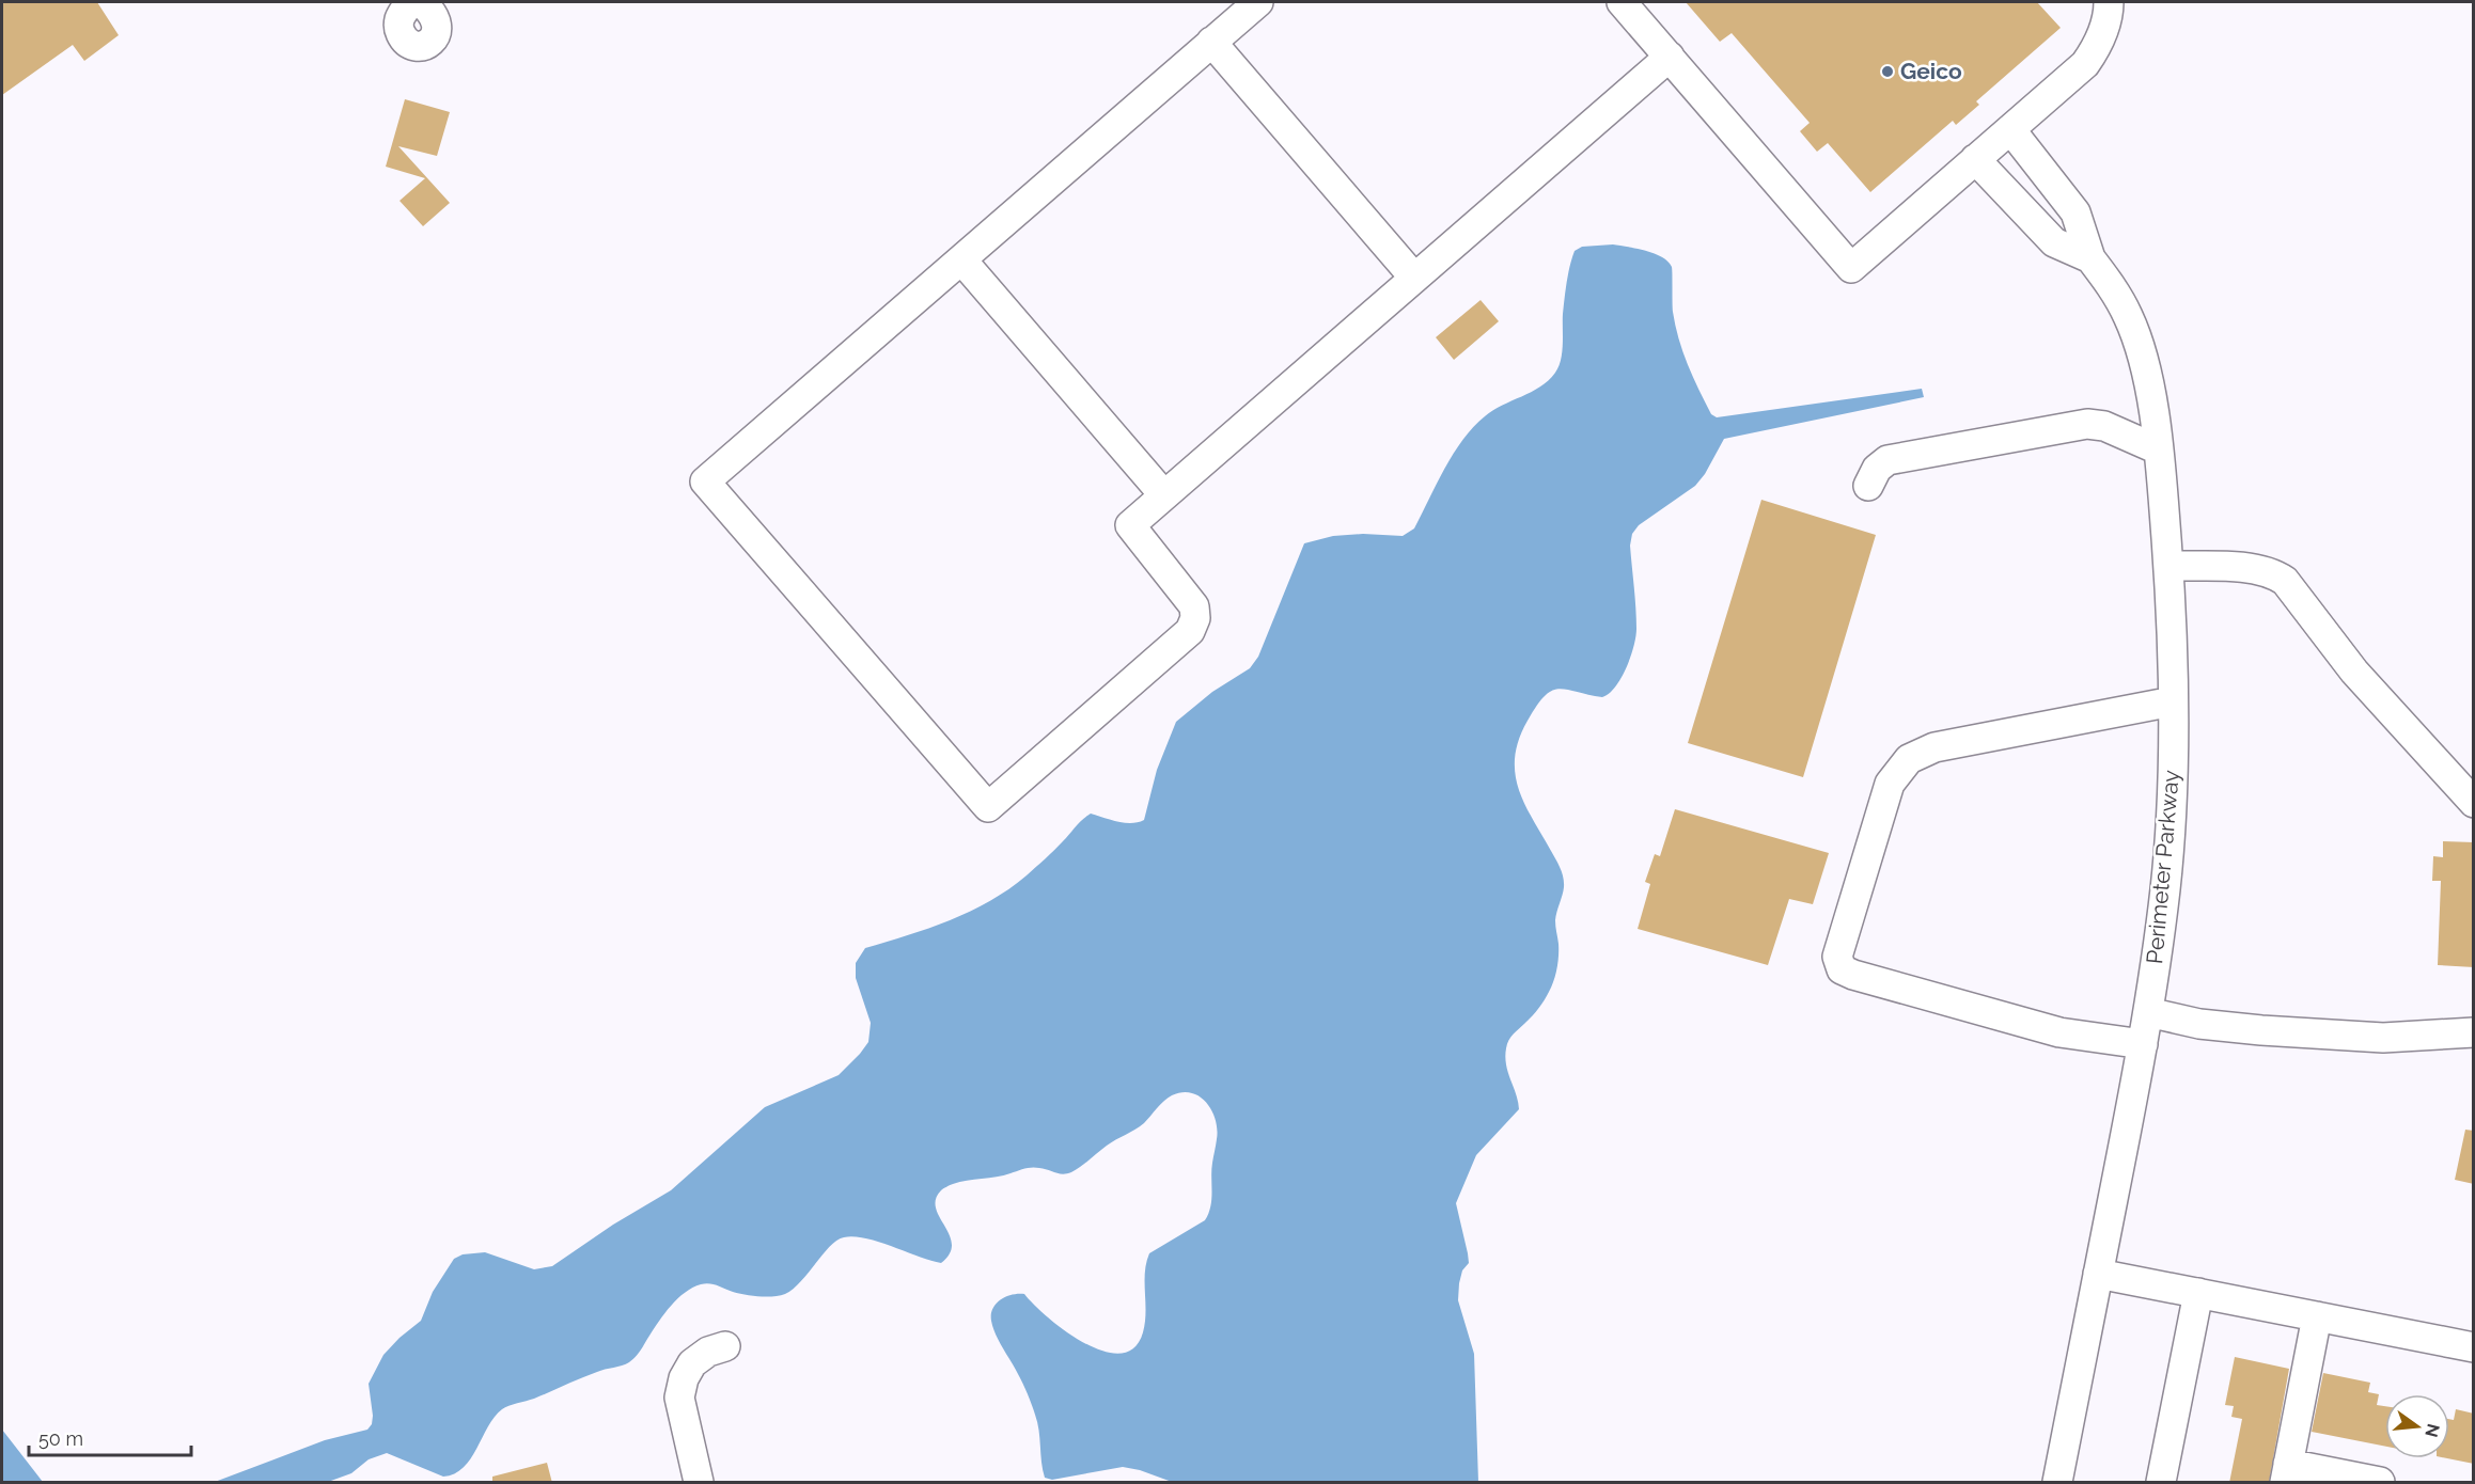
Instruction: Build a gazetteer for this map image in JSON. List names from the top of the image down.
{
  "streets": {
    "street": ["Perimeter Parkway"]
  },
  "places": ["Geico"],
  "scale_bar": "50 m",
  "north": "right"
}
